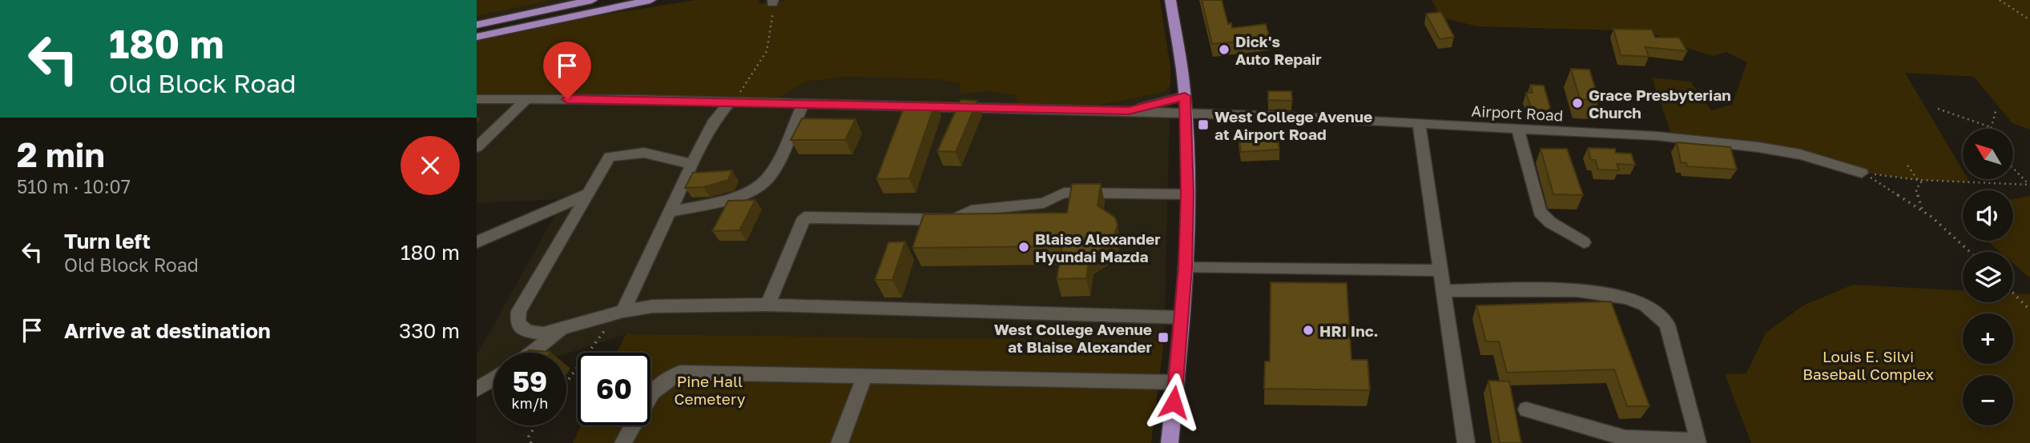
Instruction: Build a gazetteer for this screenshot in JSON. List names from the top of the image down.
{
  "streets": {
    "street": ["Airport Road"]
  },
  "parks": ["Louis E. Silvi Baseball Complex", "Pine Hall Cemetery"],
  "places": {
    "other": [
      "Dick's Auto Repair",
      "Grace Presbyterian Church",
      "Blaise Alexander Hyundai Mazda",
      "HRI Inc."
    ],
    "transit": ["West College Avenue at Airport Road", "West College Avenue at Blaise Alexander"]
  },
  "north": "top left",
  "page": {
    "turn": ["180 m", "Old Block Road"],
    "heading": ["2 min", "510 m · 10:07"],
    "map_buttons": ["+", "−"],
    "list": [
      {
        "name": "Turn left",
        "note": "Old Block Road",
        "value": "180 m"
      },
      {
        "name": "Arrive at destination",
        "value": "330 m"
      }
    ],
    "speed": "59 km/h",
    "limit": "60"
  }
}
